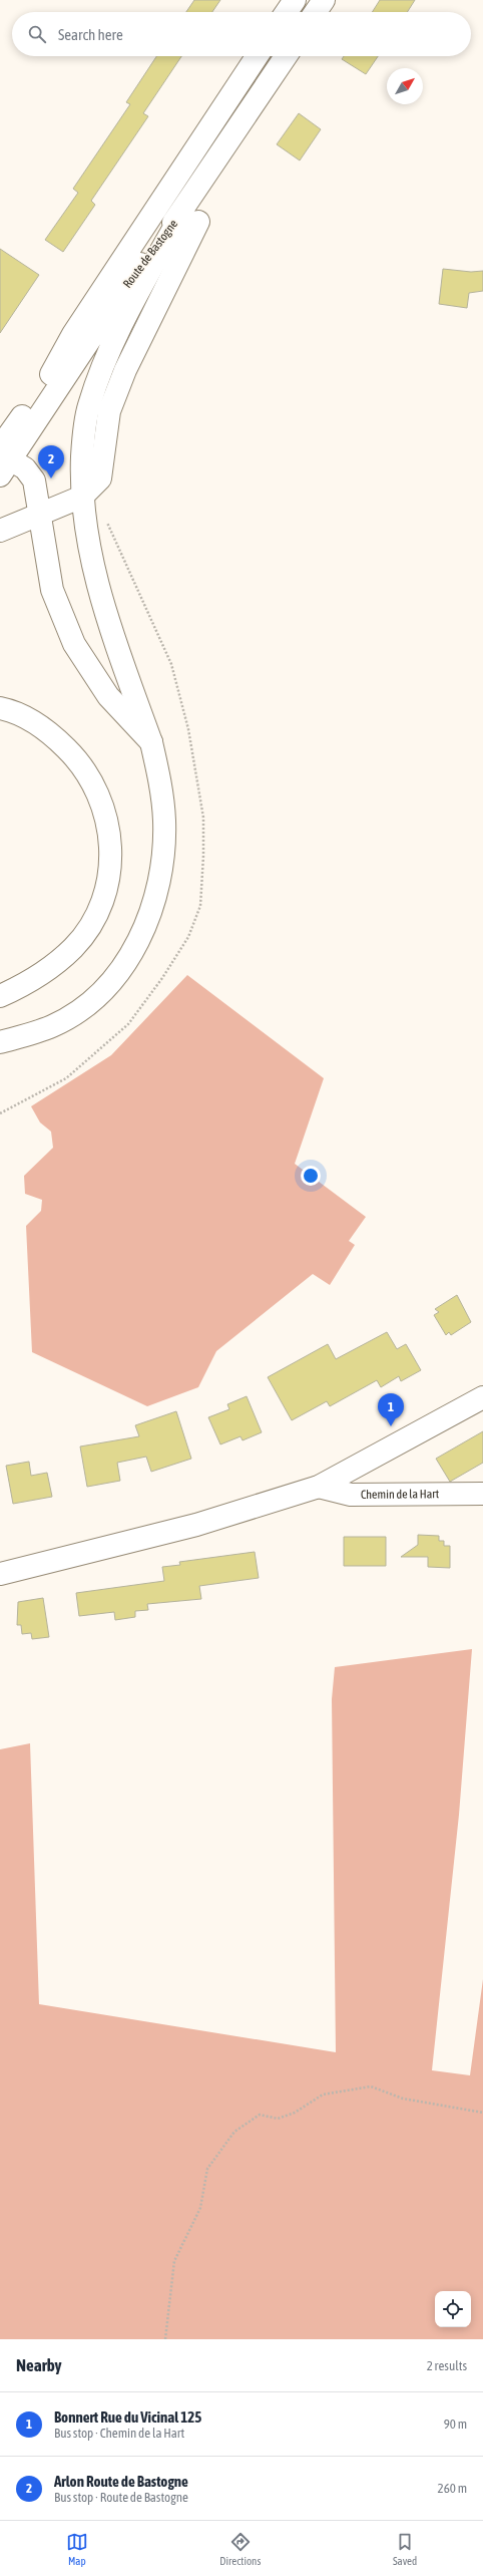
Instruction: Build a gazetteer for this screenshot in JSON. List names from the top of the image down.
{
  "streets": {
    "main road": ["Route de Bastogne", "Chemin de la Hart"]
  },
  "north": "top right",
  "page": {
    "search": "Search here",
    "pins": ["2", "1"],
    "heading": ["Nearby", "2 results"],
    "list": [
      {
        "mark": "1",
        "name": "Bonnert Rue du Vicinal 125",
        "note": "Bus stop · Chemin de la Hart",
        "value": "90 m"
      },
      {
        "mark": "2",
        "name": "Arlon Route de Bastogne",
        "note": "Bus stop · Route de Bastogne",
        "value": "260 m"
      }
    ],
    "nav": ["Map", "Directions", "Saved"]
  }
}
